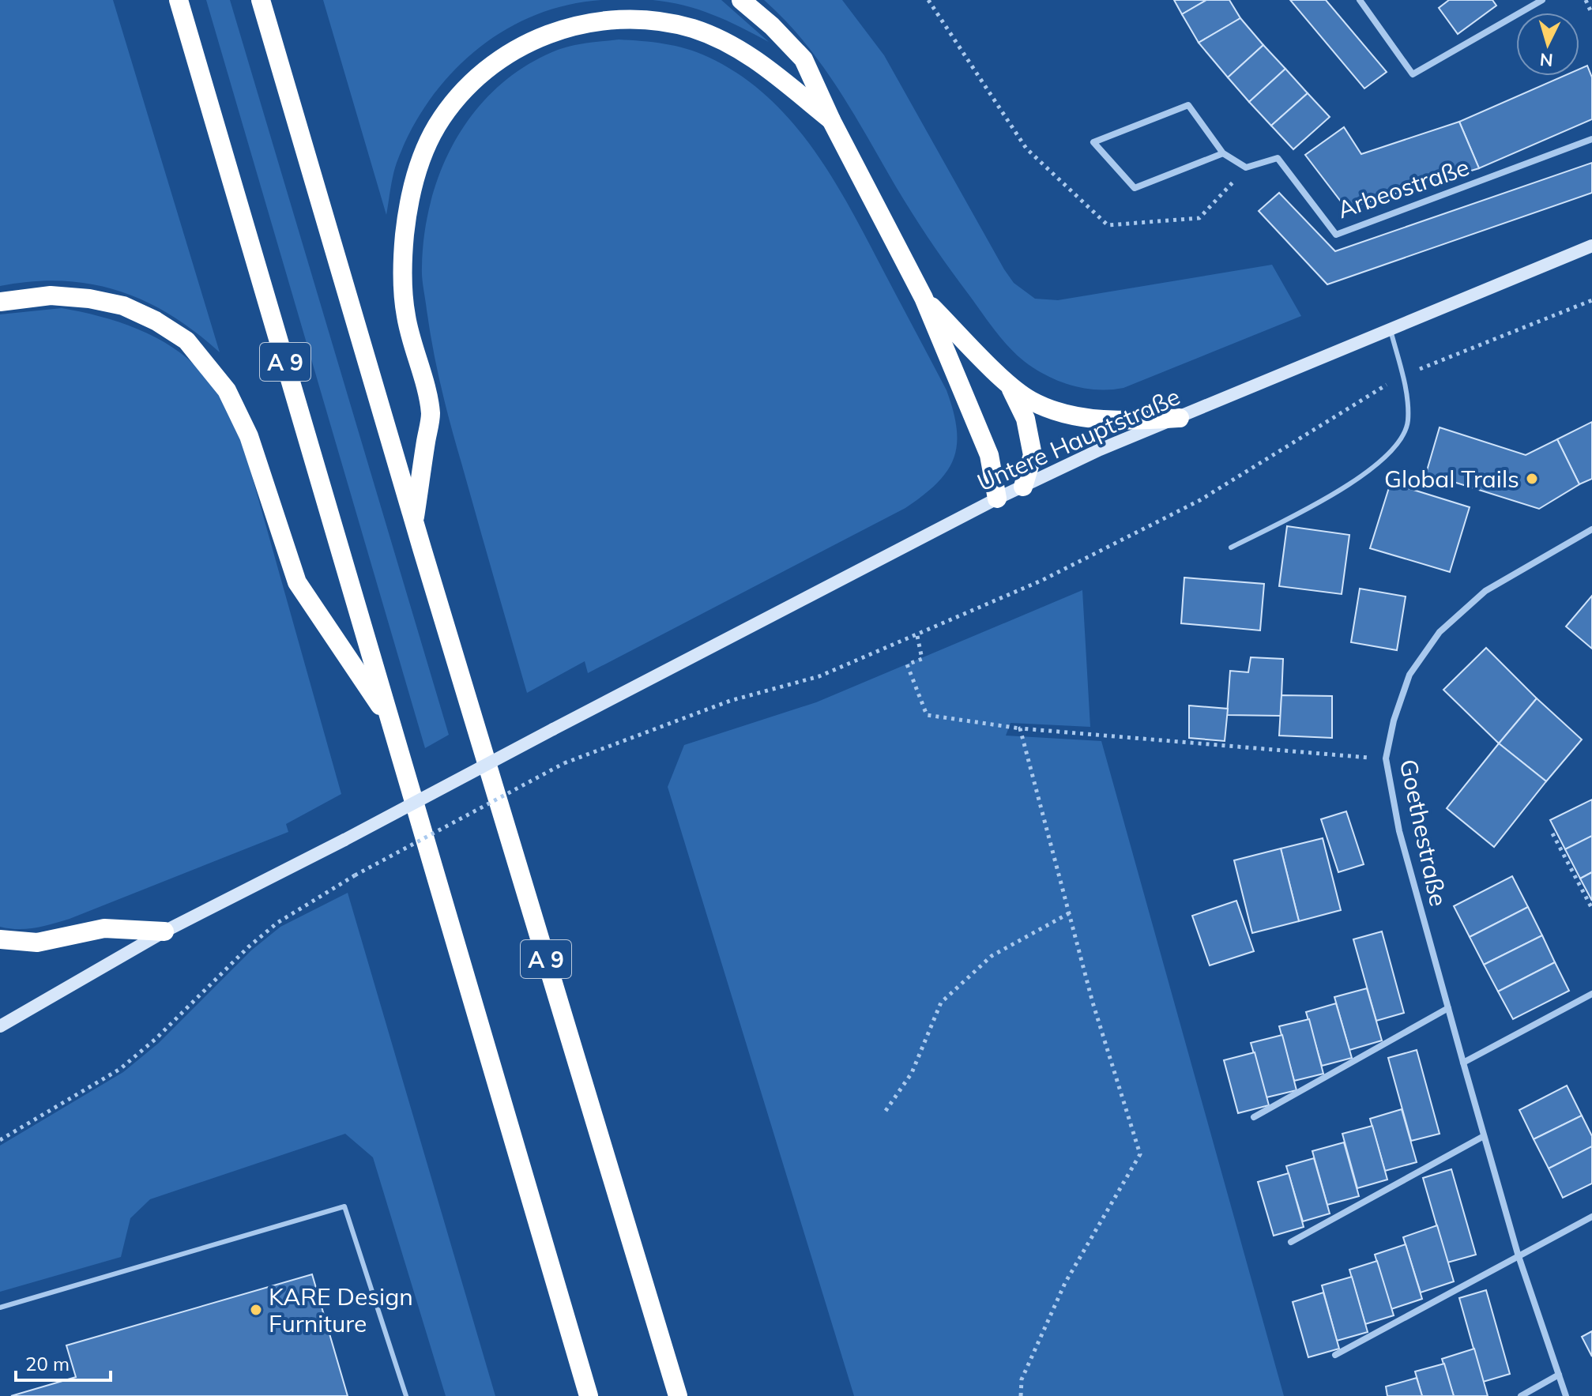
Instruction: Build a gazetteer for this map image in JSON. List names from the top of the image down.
{
  "streets": {
    "highway": ["A 9"],
    "main road": ["Untere Hauptstraße"],
    "street": ["Arbeostraße", "Goethestraße"]
  },
  "places": ["Global Trails", "KARE Design Furniture"],
  "scale_bar": "20 m",
  "north": "bottom"
}
